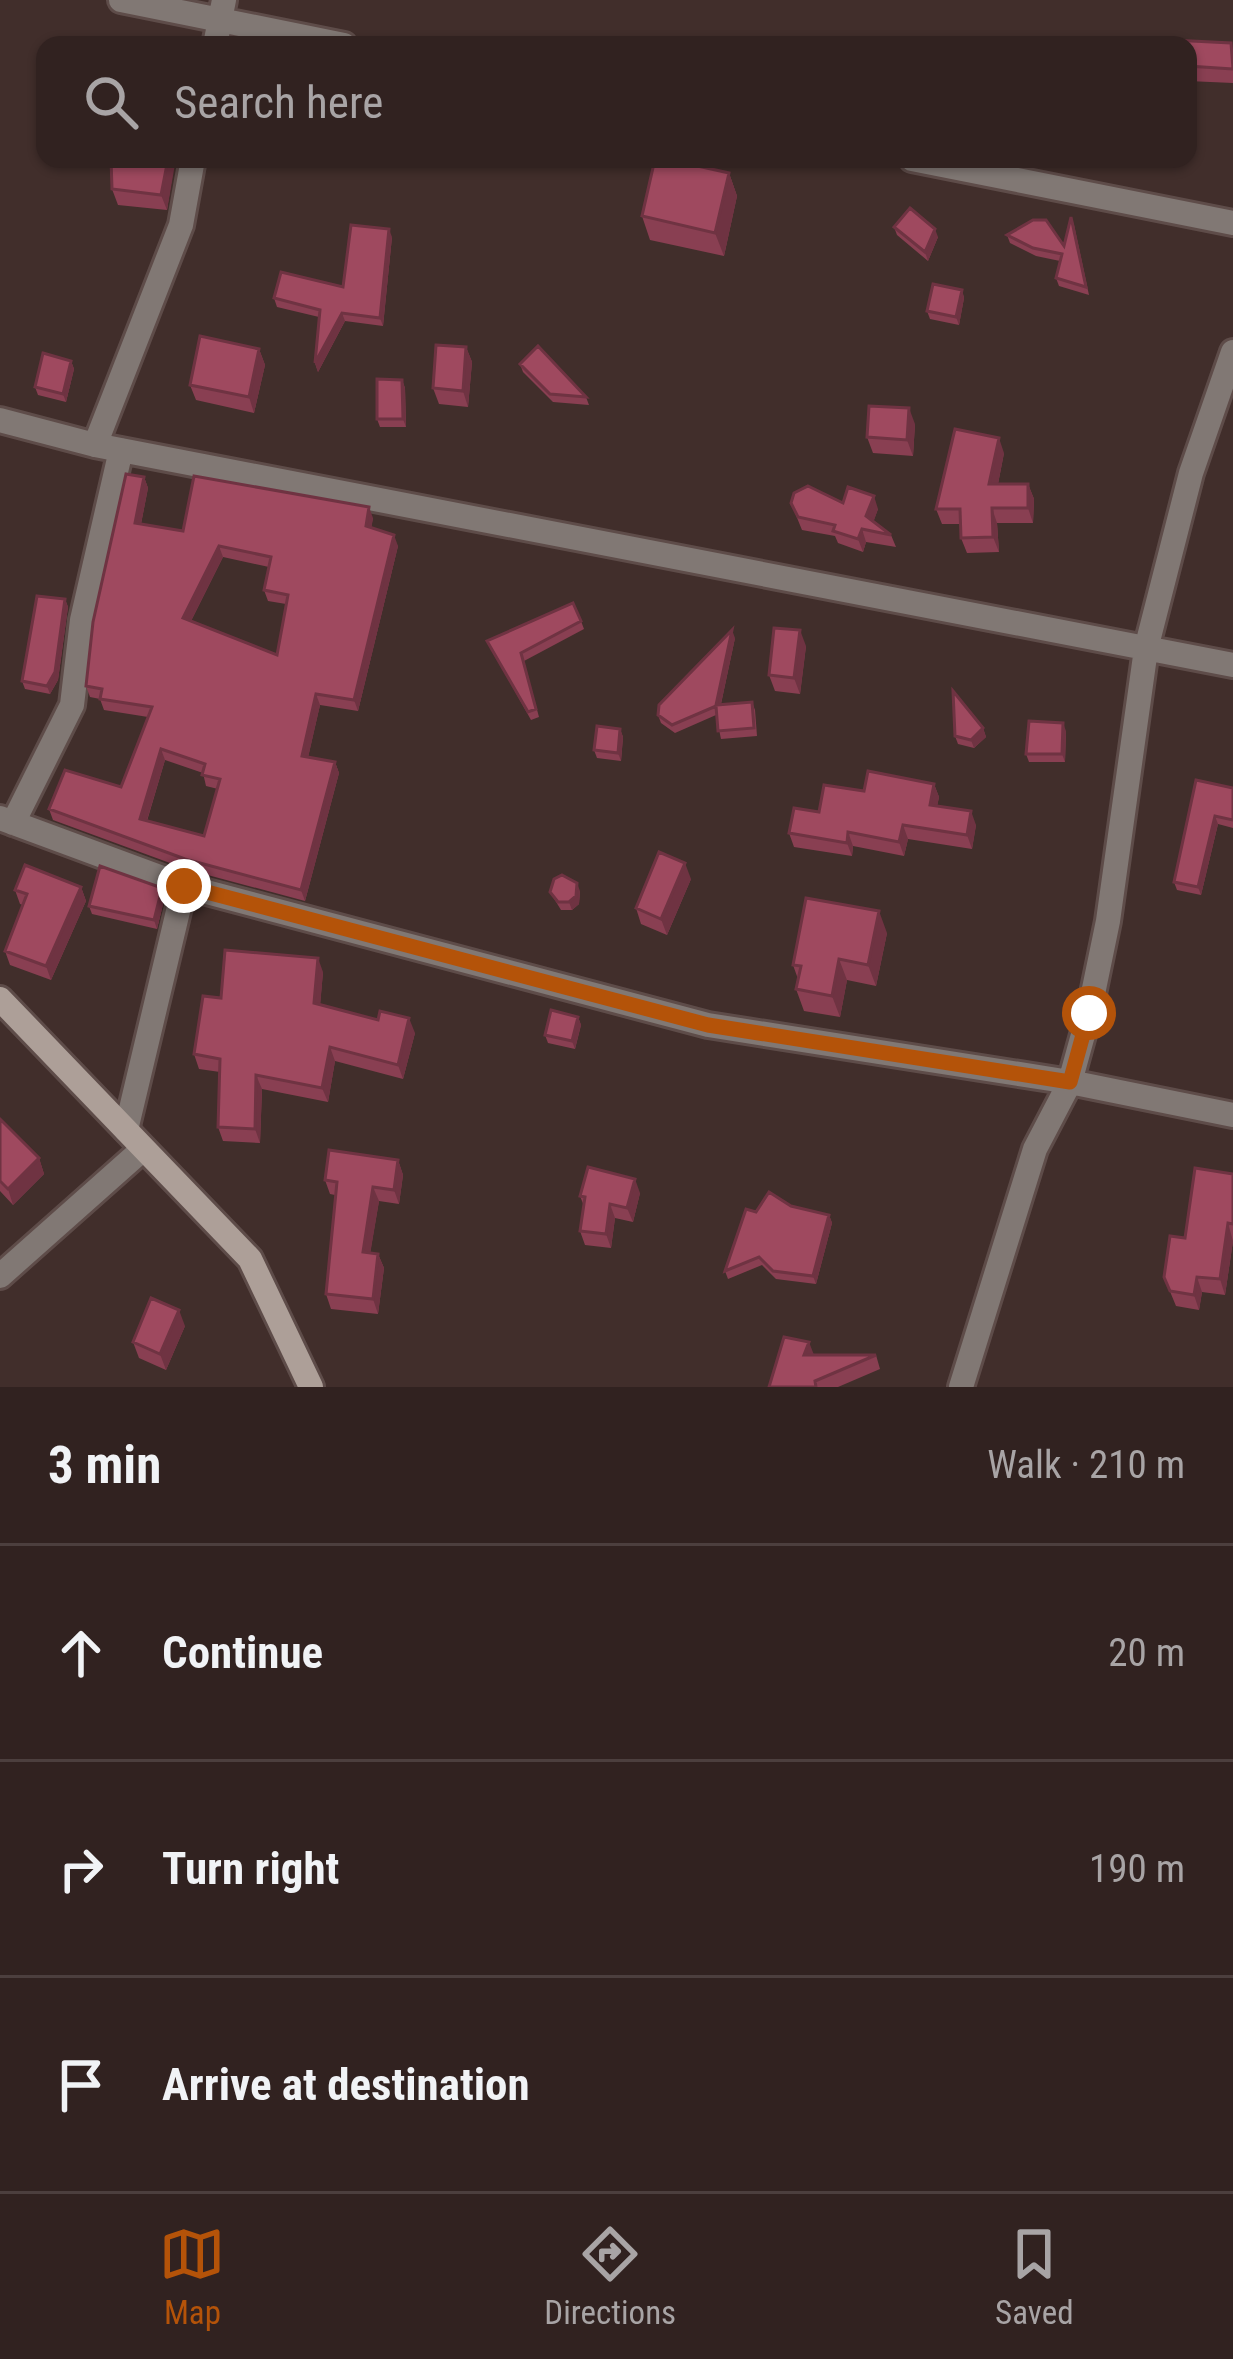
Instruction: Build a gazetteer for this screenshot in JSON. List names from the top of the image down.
{
  "page": {
    "search": "Search here",
    "heading": ["3 min", "Walk · 210 m"],
    "list": [
      ["Continue", "20 m"],
      ["Turn right", "190 m"],
      "Arrive at destination"
    ],
    "nav": ["Map", "Directions", "Saved"]
  }
}
